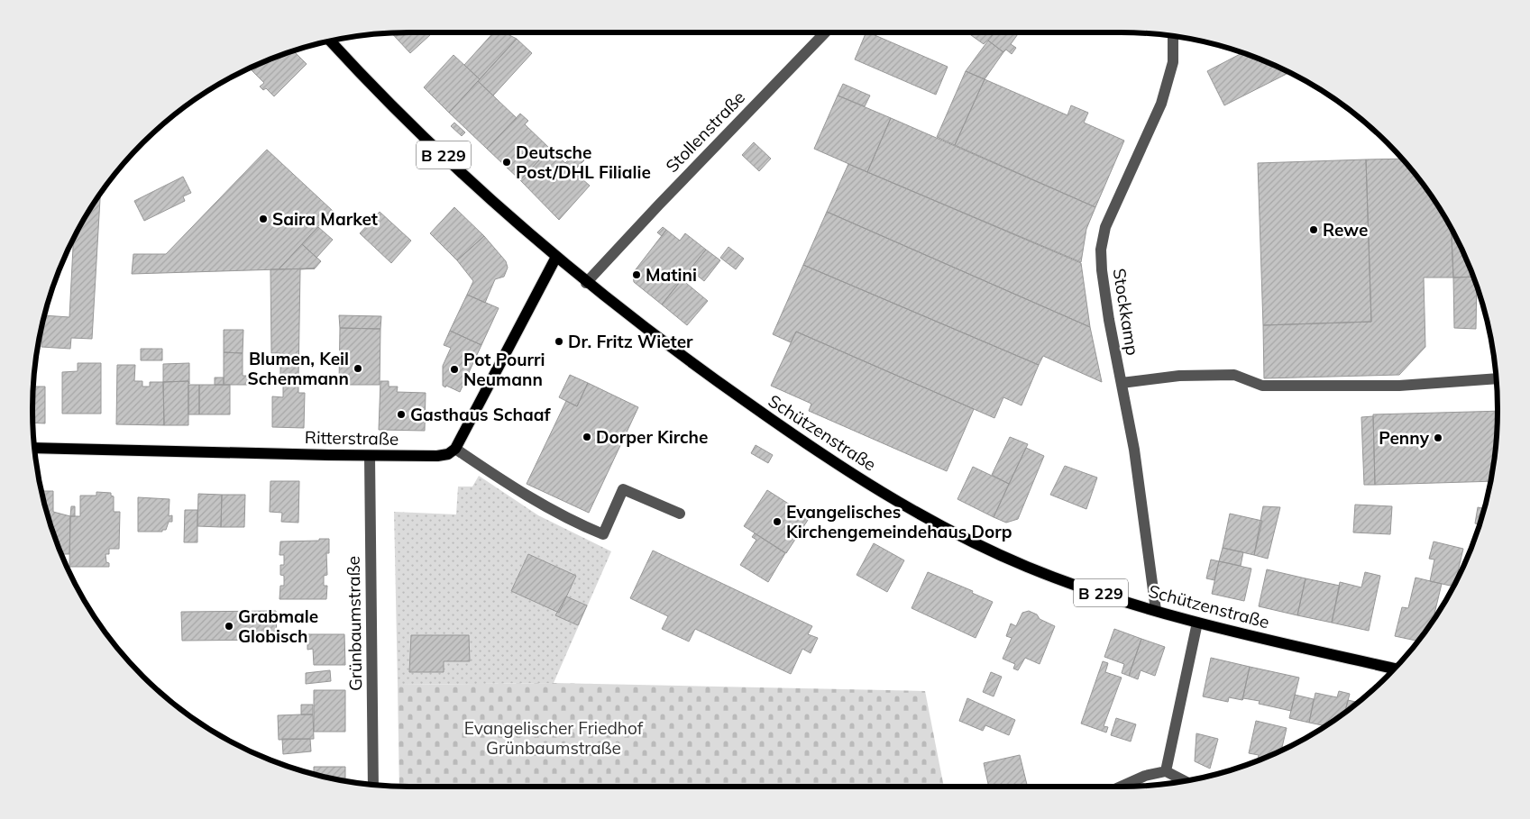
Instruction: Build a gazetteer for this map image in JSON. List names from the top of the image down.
{
  "streets": {
    "main road": ["B 229", "Schützenstraße", "Ritterstraße"],
    "street": ["Stollenstraße", "Stockkamp", "Grünbaumstraße"]
  },
  "crossings": [
    ["Stollenstraße", "Schützenstraße"],
    ["Stockkamp", "Schützenstraße"],
    ["Ritterstraße", "Grünbaumstraße"]
  ],
  "parks": ["Evangelischer Friedhof Grünbaumstraße"],
  "places": [
    "Deutsche Post/DHL Filialie",
    "Saira Market",
    "Rewe",
    "Matini",
    "Dr. Fritz Wieter",
    "Blumen, Keil Schemmann",
    "Pot Pourri Neumann",
    "Gasthaus Schaaf",
    "Dorper Kirche",
    "Penny",
    "Evangelisches Kirchengemeindehaus Dorp",
    "Grabmale Globisch"
  ]
}
